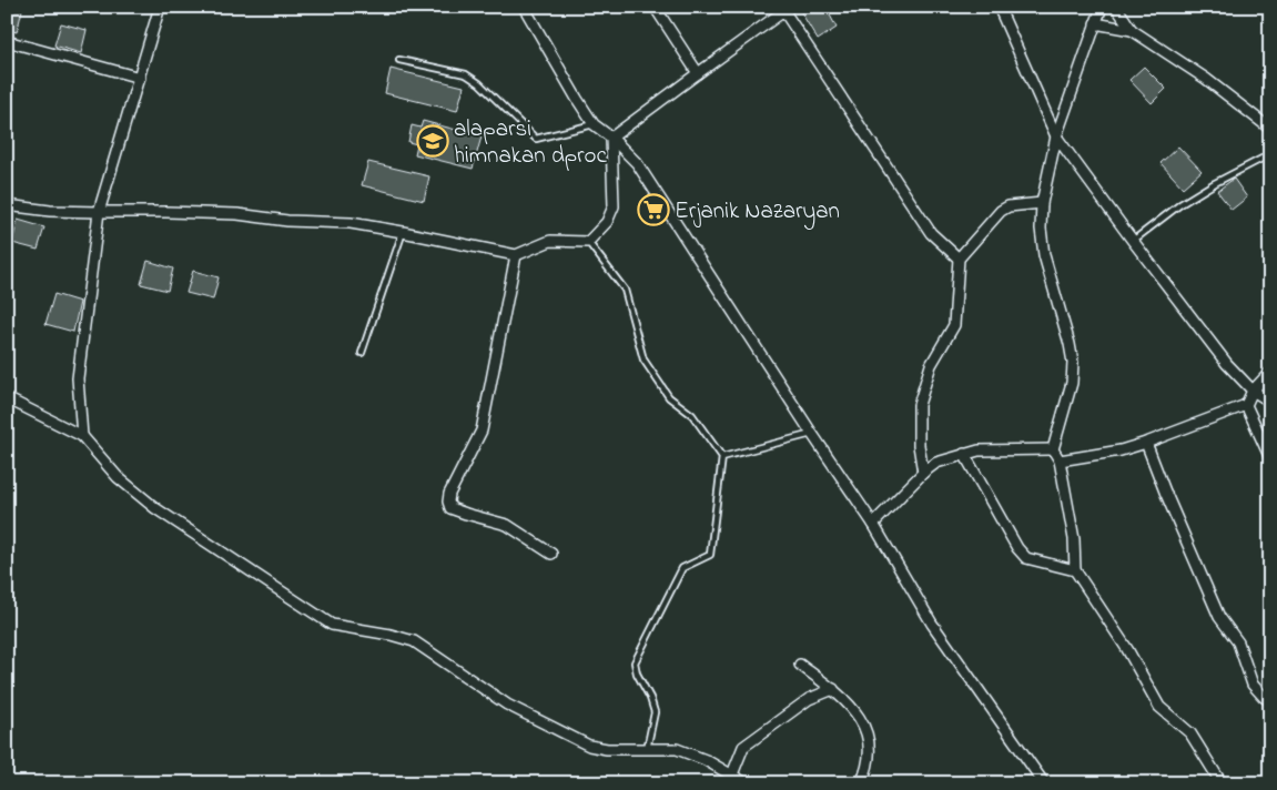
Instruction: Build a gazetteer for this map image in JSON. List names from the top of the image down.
{
  "places": {
    "school or university": ["alaparsi himnakan dproc"],
    "supermarket": ["Erjanik Nazaryan"]
  }
}
